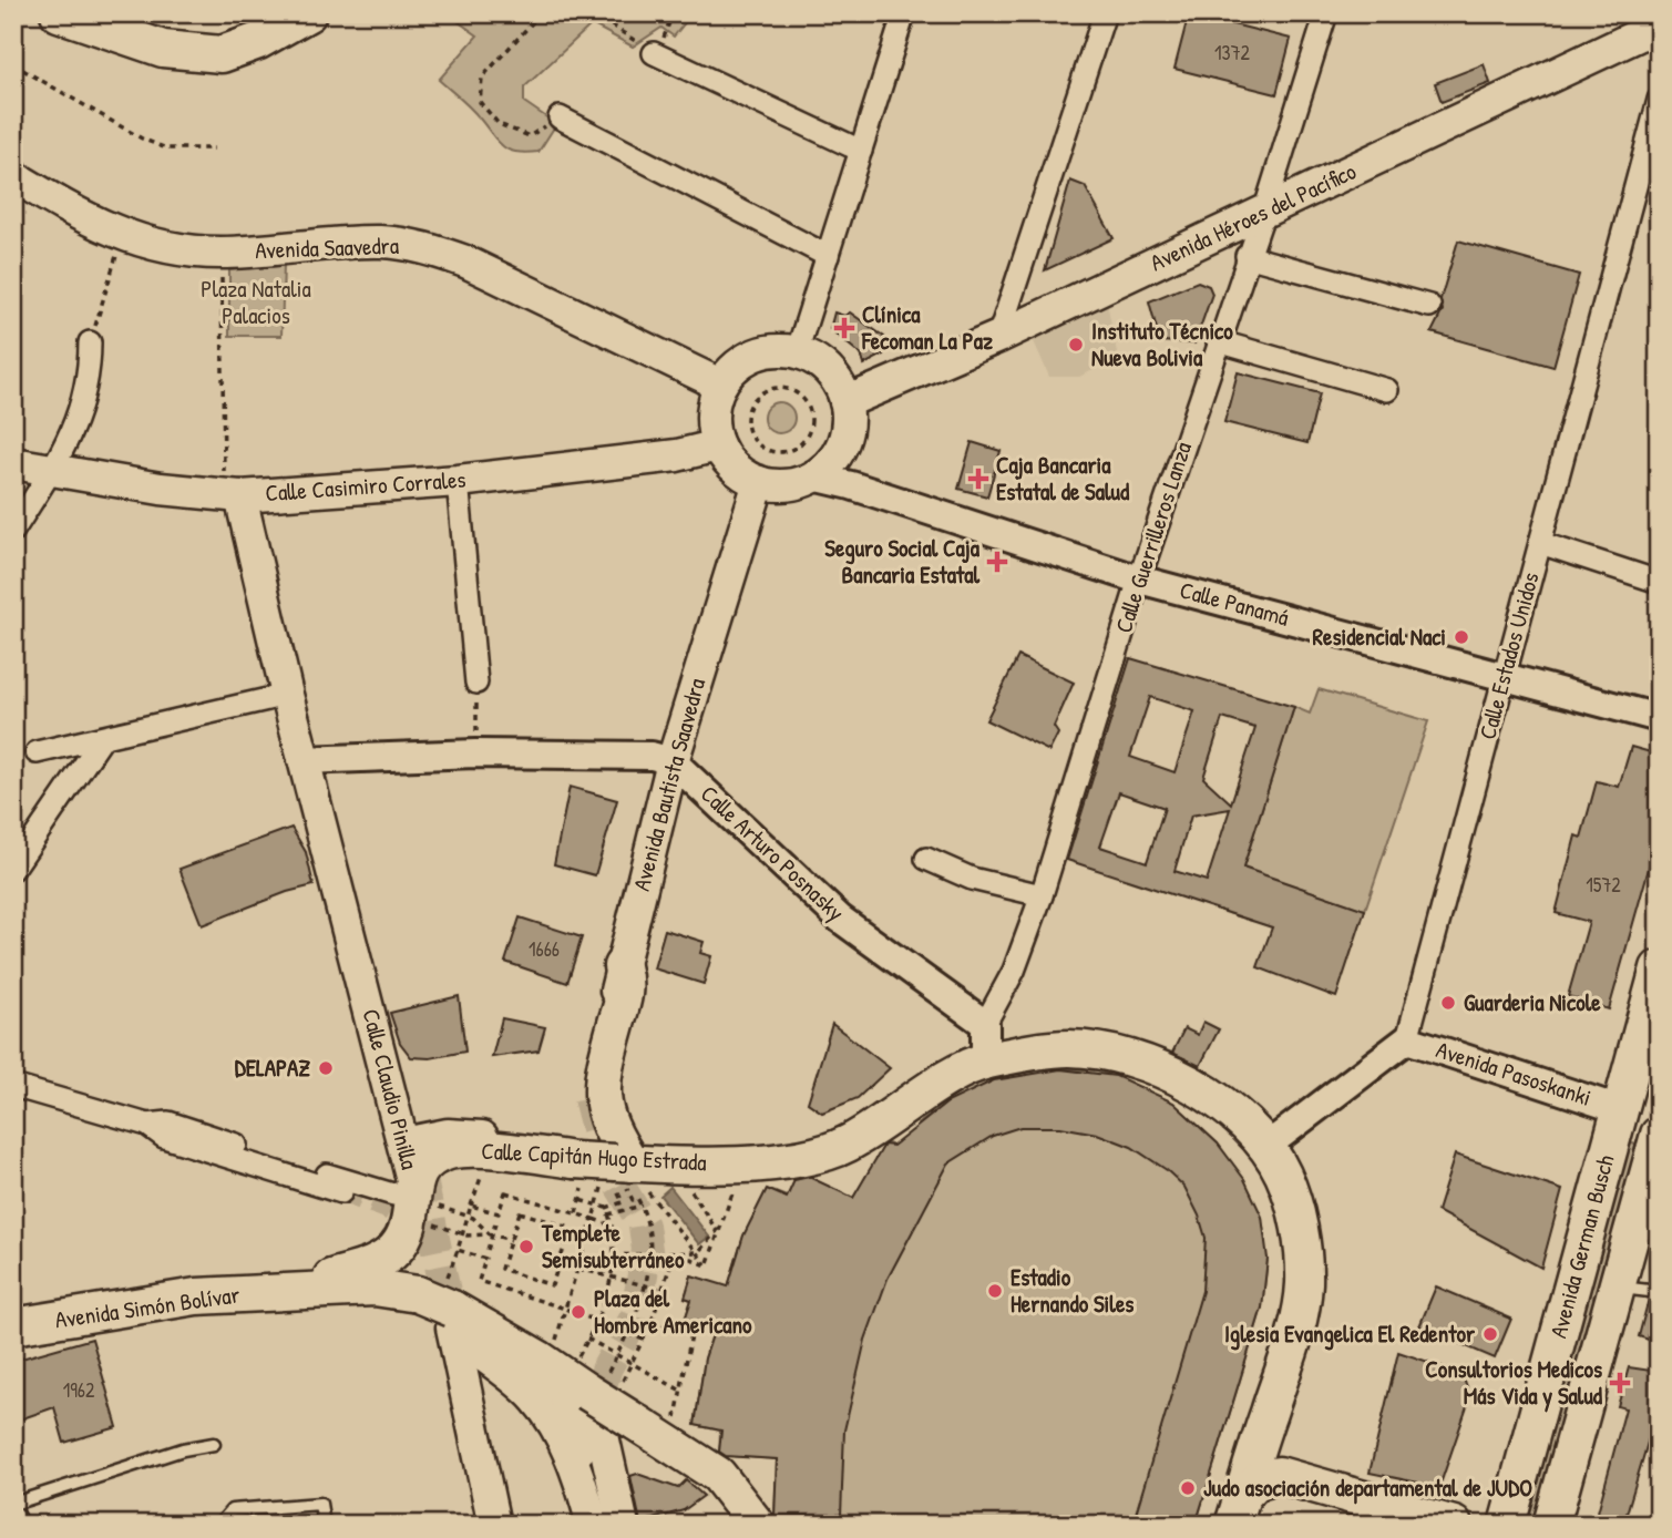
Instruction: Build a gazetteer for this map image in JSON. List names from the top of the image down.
{
  "streets": {
    "main road": [
      "Avenida Héroes del Pacífico",
      "Avenida Saavedra",
      "Calle Casimiro Corrales",
      "Avenida Bautista Saavedra",
      "Calle Claudio Pinilla",
      "Calle Capitán Hugo Estrada",
      "Avenida German Busch",
      "Avenida Simón Bolívar"
    ],
    "street": [
      "Calle Guerrilleros Lanza",
      "Calle Panamá",
      "Calle Estados Unidos",
      "Calle Arturo Posnasky",
      "Avenida Pasoskanki"
    ]
  },
  "crossings": [
    ["Avenida Héroes del Pacífico", "Calle Guerrilleros Lanza"],
    ["Calle Casimiro Corrales", "Calle Claudio Pinilla"],
    ["Calle Guerrilleros Lanza", "Calle Panamá"],
    ["Calle Guerrilleros Lanza", "Calle Arturo Posnasky"],
    ["Calle Guerrilleros Lanza", "Calle Capitán Hugo Estrada"],
    ["Calle Panamá", "Calle Estados Unidos"],
    ["Calle Estados Unidos", "Avenida Pasoskanki"],
    ["Avenida Bautista Saavedra", "Calle Arturo Posnasky"],
    ["Avenida Pasoskanki", "Avenida German Busch"],
    ["Calle Claudio Pinilla", "Calle Capitán Hugo Estrada"],
    ["Calle Claudio Pinilla", "Avenida Simón Bolívar"]
  ],
  "parks": ["Plaza Natalia Palacios"],
  "places": {
    "health": [
      "Clínica Fecoman La Paz",
      "Caja Bancaria Estatal de Salud",
      "Seguro Social Caja Bancaria Estatal",
      "Consultorios Medicos Más Vida y Salud"
    ],
    "other": [
      "Instituto Técnico Nueva Bolivia",
      "Residencial Naci",
      "Guarderia Nicole",
      "DELAPAZ",
      "Templete Semisubterráneo",
      "Estadio Hernando Siles",
      "Plaza del Hombre Americano",
      "Iglesia Evangelica El Redentor",
      "Judo asociación departamental de JUDO"
    ]
  },
  "house_numbers": [
    "1372",
    "1572",
    "1666",
    "1962"
  ]
}
